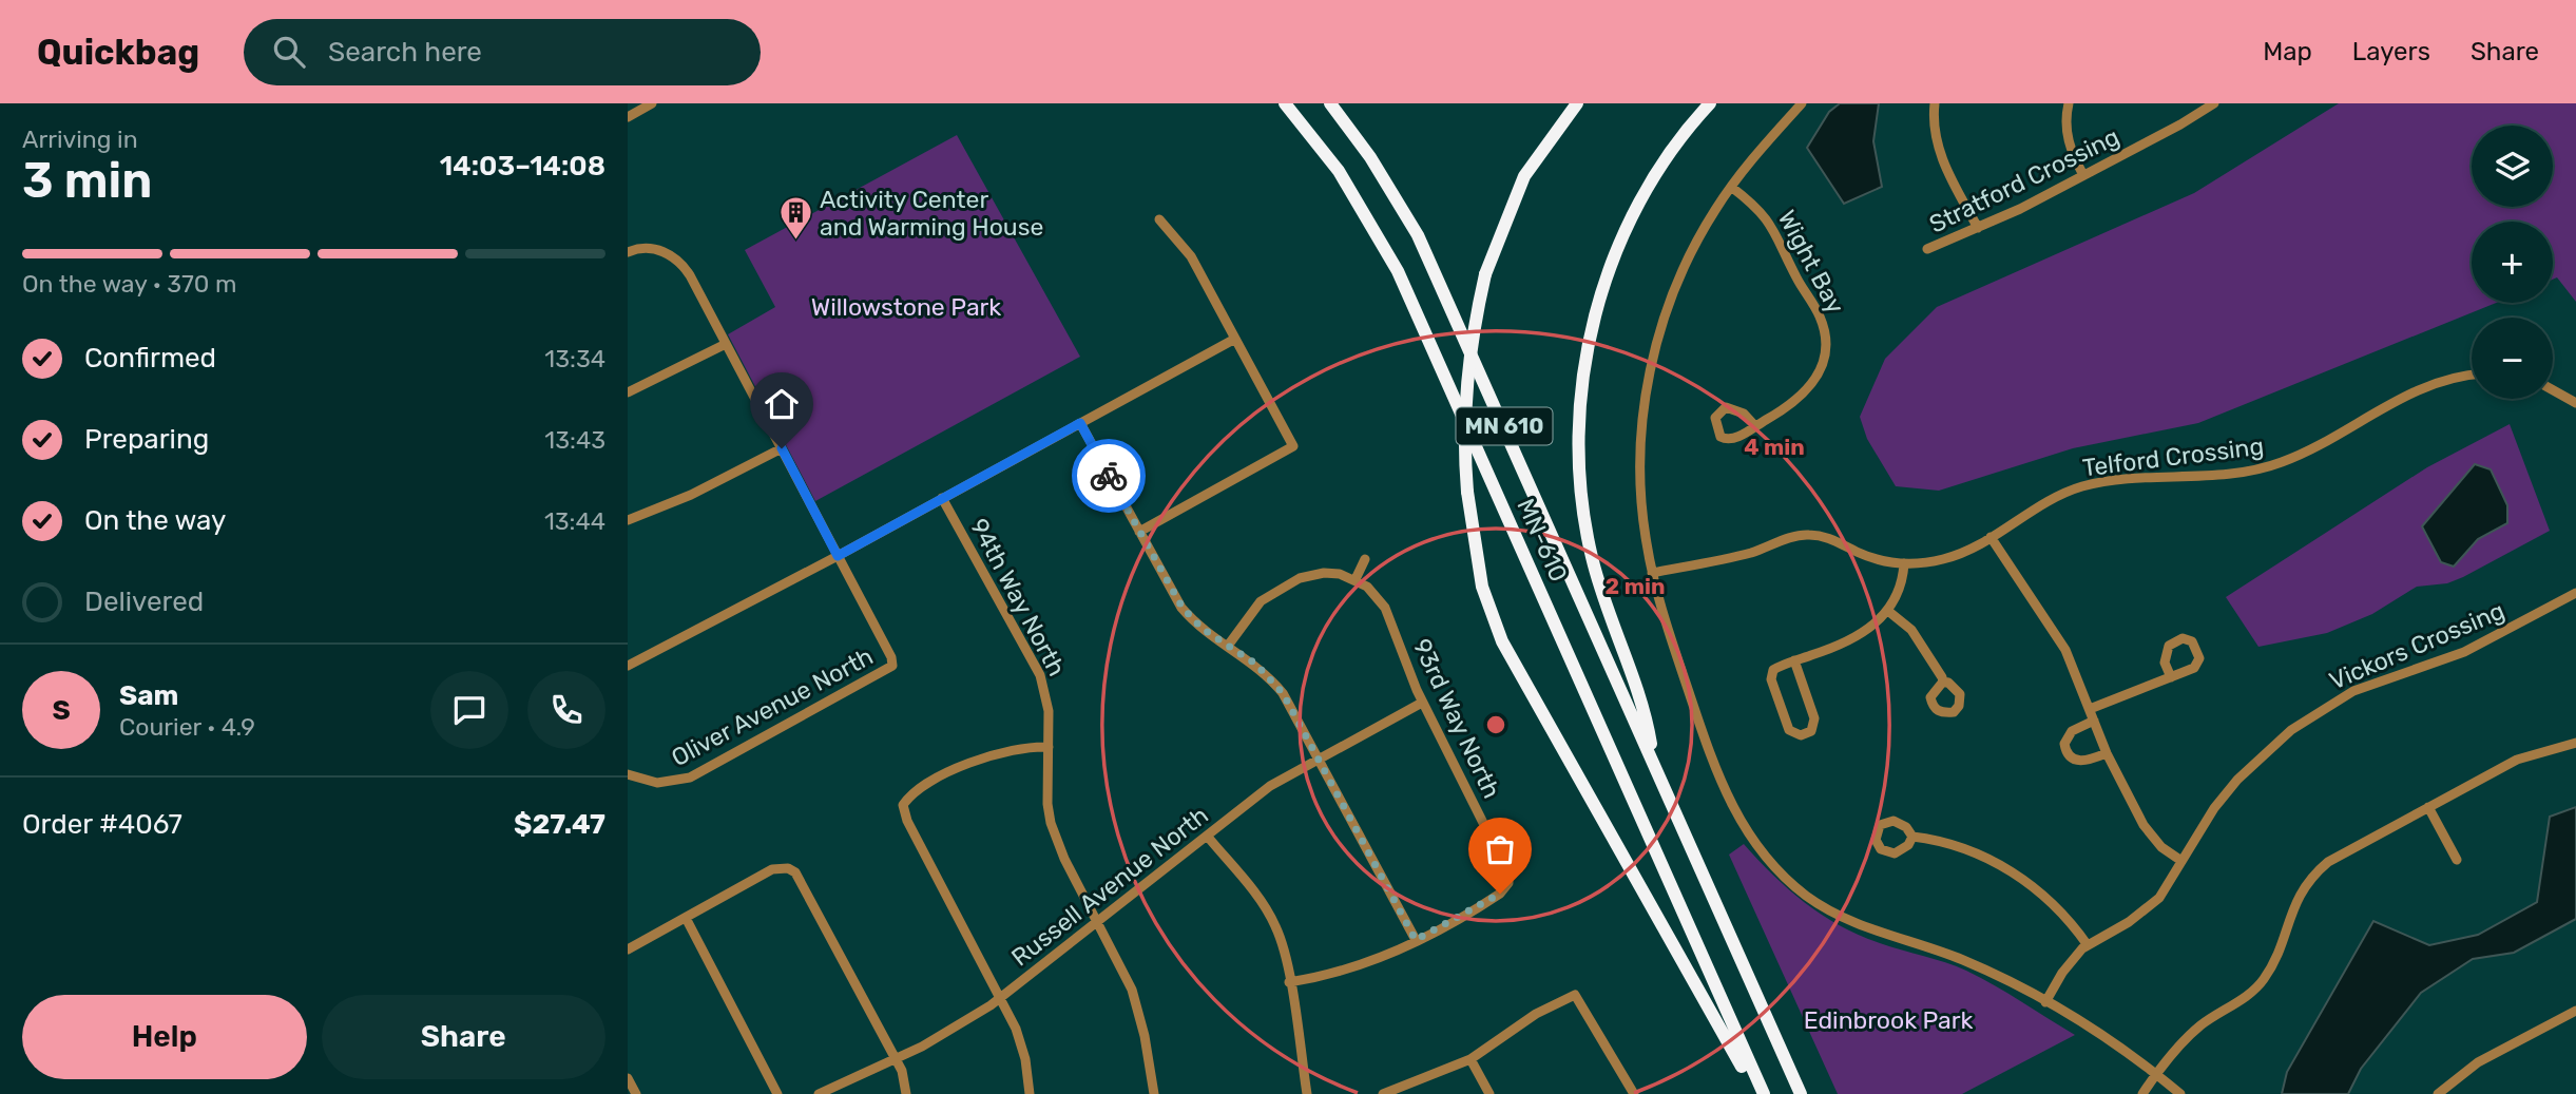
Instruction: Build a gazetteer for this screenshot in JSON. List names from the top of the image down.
{
  "streets": {
    "highway": ["MN 610", "MN-610"],
    "street": [
      "Stratford Crossing",
      "Wight Bay",
      "Telford Crossing",
      "94th Way North",
      "Vickors Crossing",
      "Oliver Avenue North",
      "93rd Way North",
      "Russell Avenue North"
    ]
  },
  "crossings": [
    ["94th Way North", "Russell Avenue North"],
    ["93rd Way North", "Russell Avenue North"]
  ],
  "parks": ["Willowstone Park", "Edinbrook Park"],
  "places": {
    "building": ["Activity Center and Warming House"]
  },
  "page": {
    "header": "Quickbag",
    "search": "Search here",
    "nav": ["Map", "Layers", "Share"],
    "heading": ["3 min", "Arriving in", "14:03–14:08"],
    "panel": [
      "Sam",
      "Courier · 4.9",
      "Order #4067",
      "$27.47"
    ],
    "map_buttons": ["+", "−"],
    "bar": "On the way · 370 m",
    "list": [
      ["Confirmed", "13:34"],
      ["Preparing", "13:43"],
      ["On the way", "13:44"],
      "Delivered"
    ],
    "round": "S",
    "buttons": ["Help", "Share"]
  },
  "rings": ["4 min", "2 min"]
}
